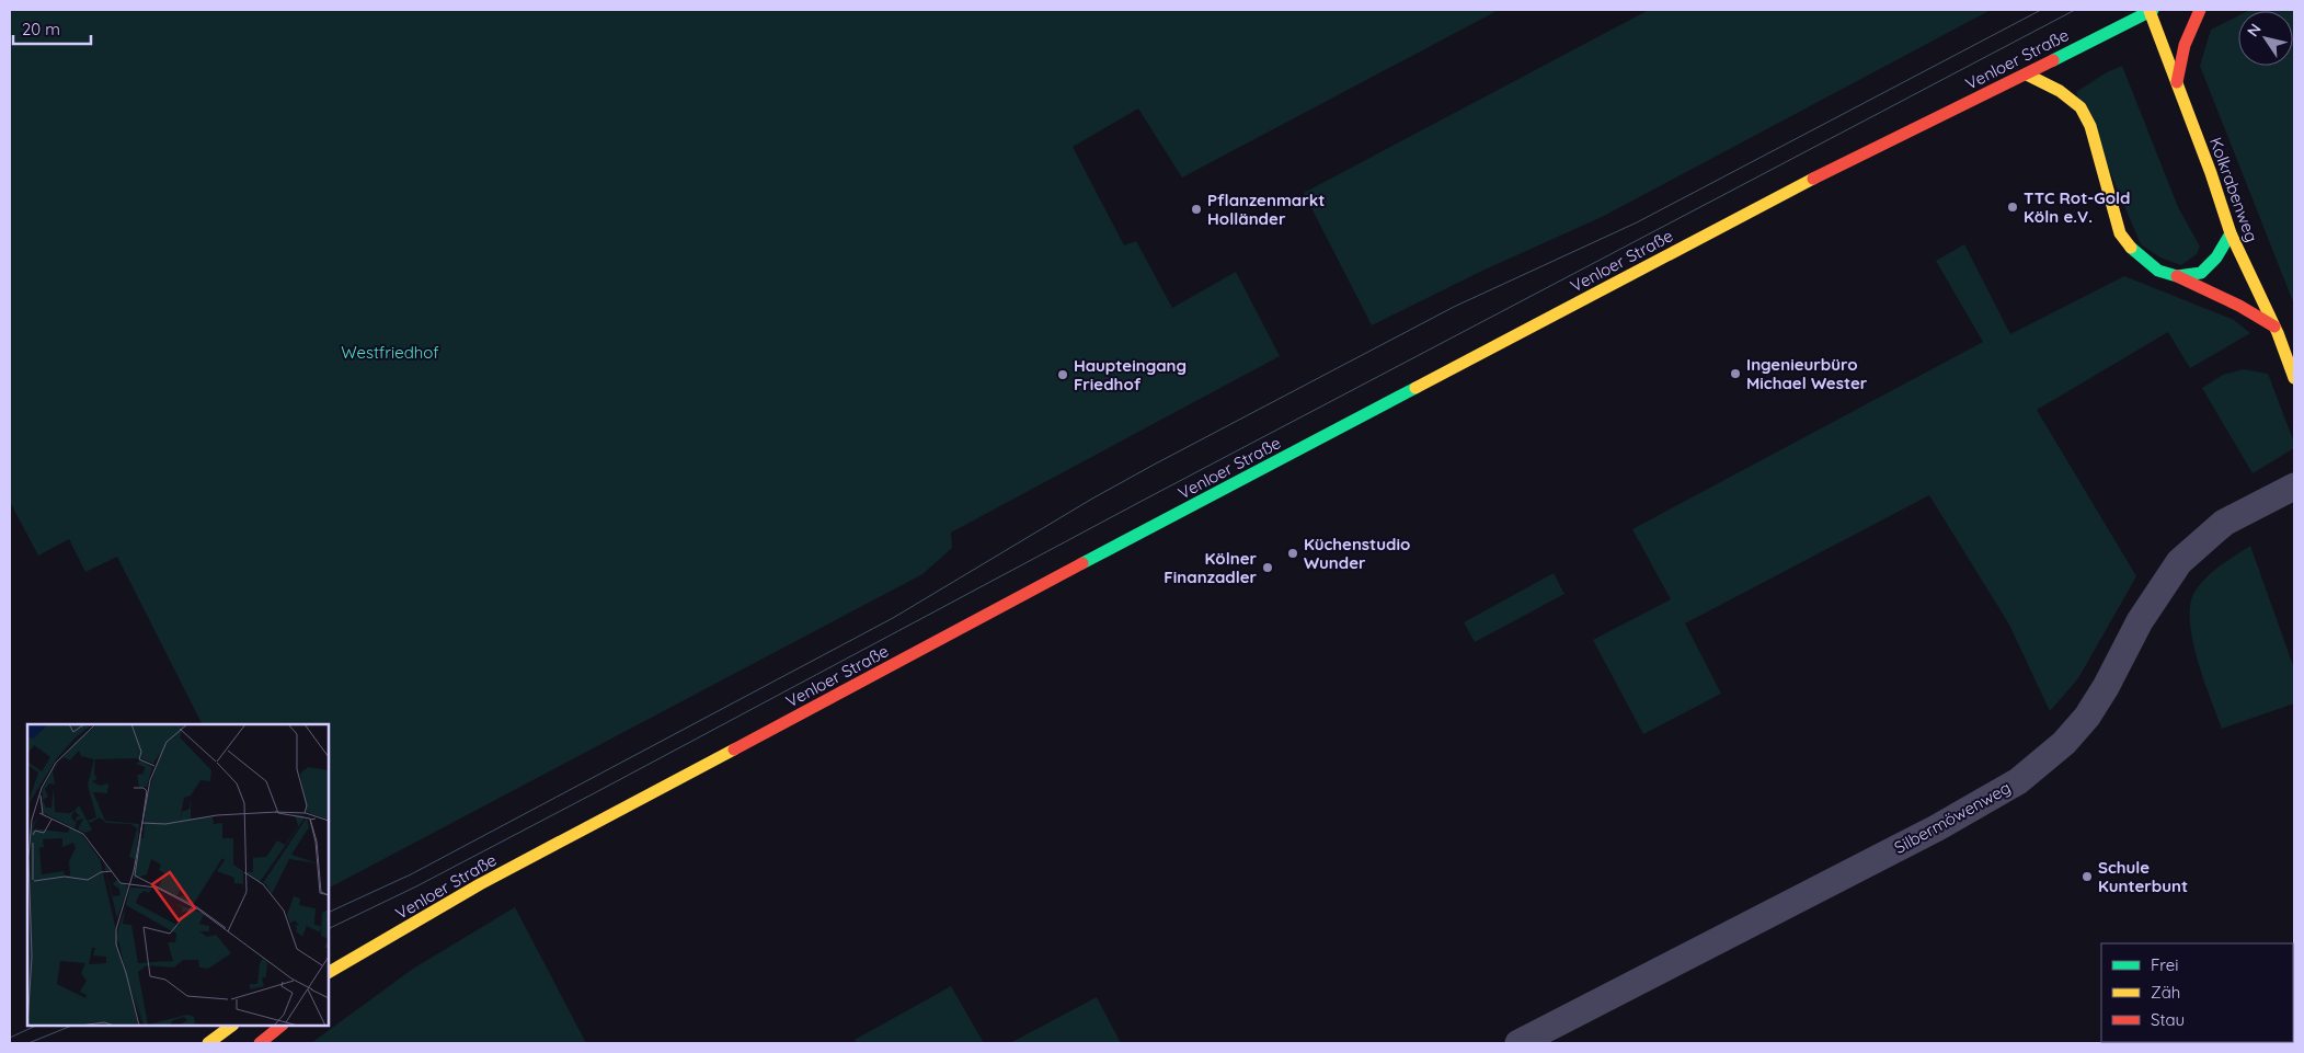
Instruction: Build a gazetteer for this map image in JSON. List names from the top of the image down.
{
  "streets": {
    "main road": ["Venloer Straße", "Kolkrabenweg"],
    "street": ["Silbermöwenweg"]
  },
  "crossings": [
    ["Venloer Straße", "Kolkrabenweg"]
  ],
  "parks": ["Westfriedhof"],
  "places": [
    "TTC Rot-Gold Köln e.V.",
    "Pflanzenmarkt Holländer",
    "Ingenieurbüro Michael Wester",
    "Haupteingang Friedhof",
    "Küchenstudio Wunder",
    "Kölner Finanzadler",
    "Schule Kunterbunt"
  ],
  "legend": ["Frei", "Zäh", "Stau"],
  "scale_bar": "20 m",
  "north": "top left"
}
